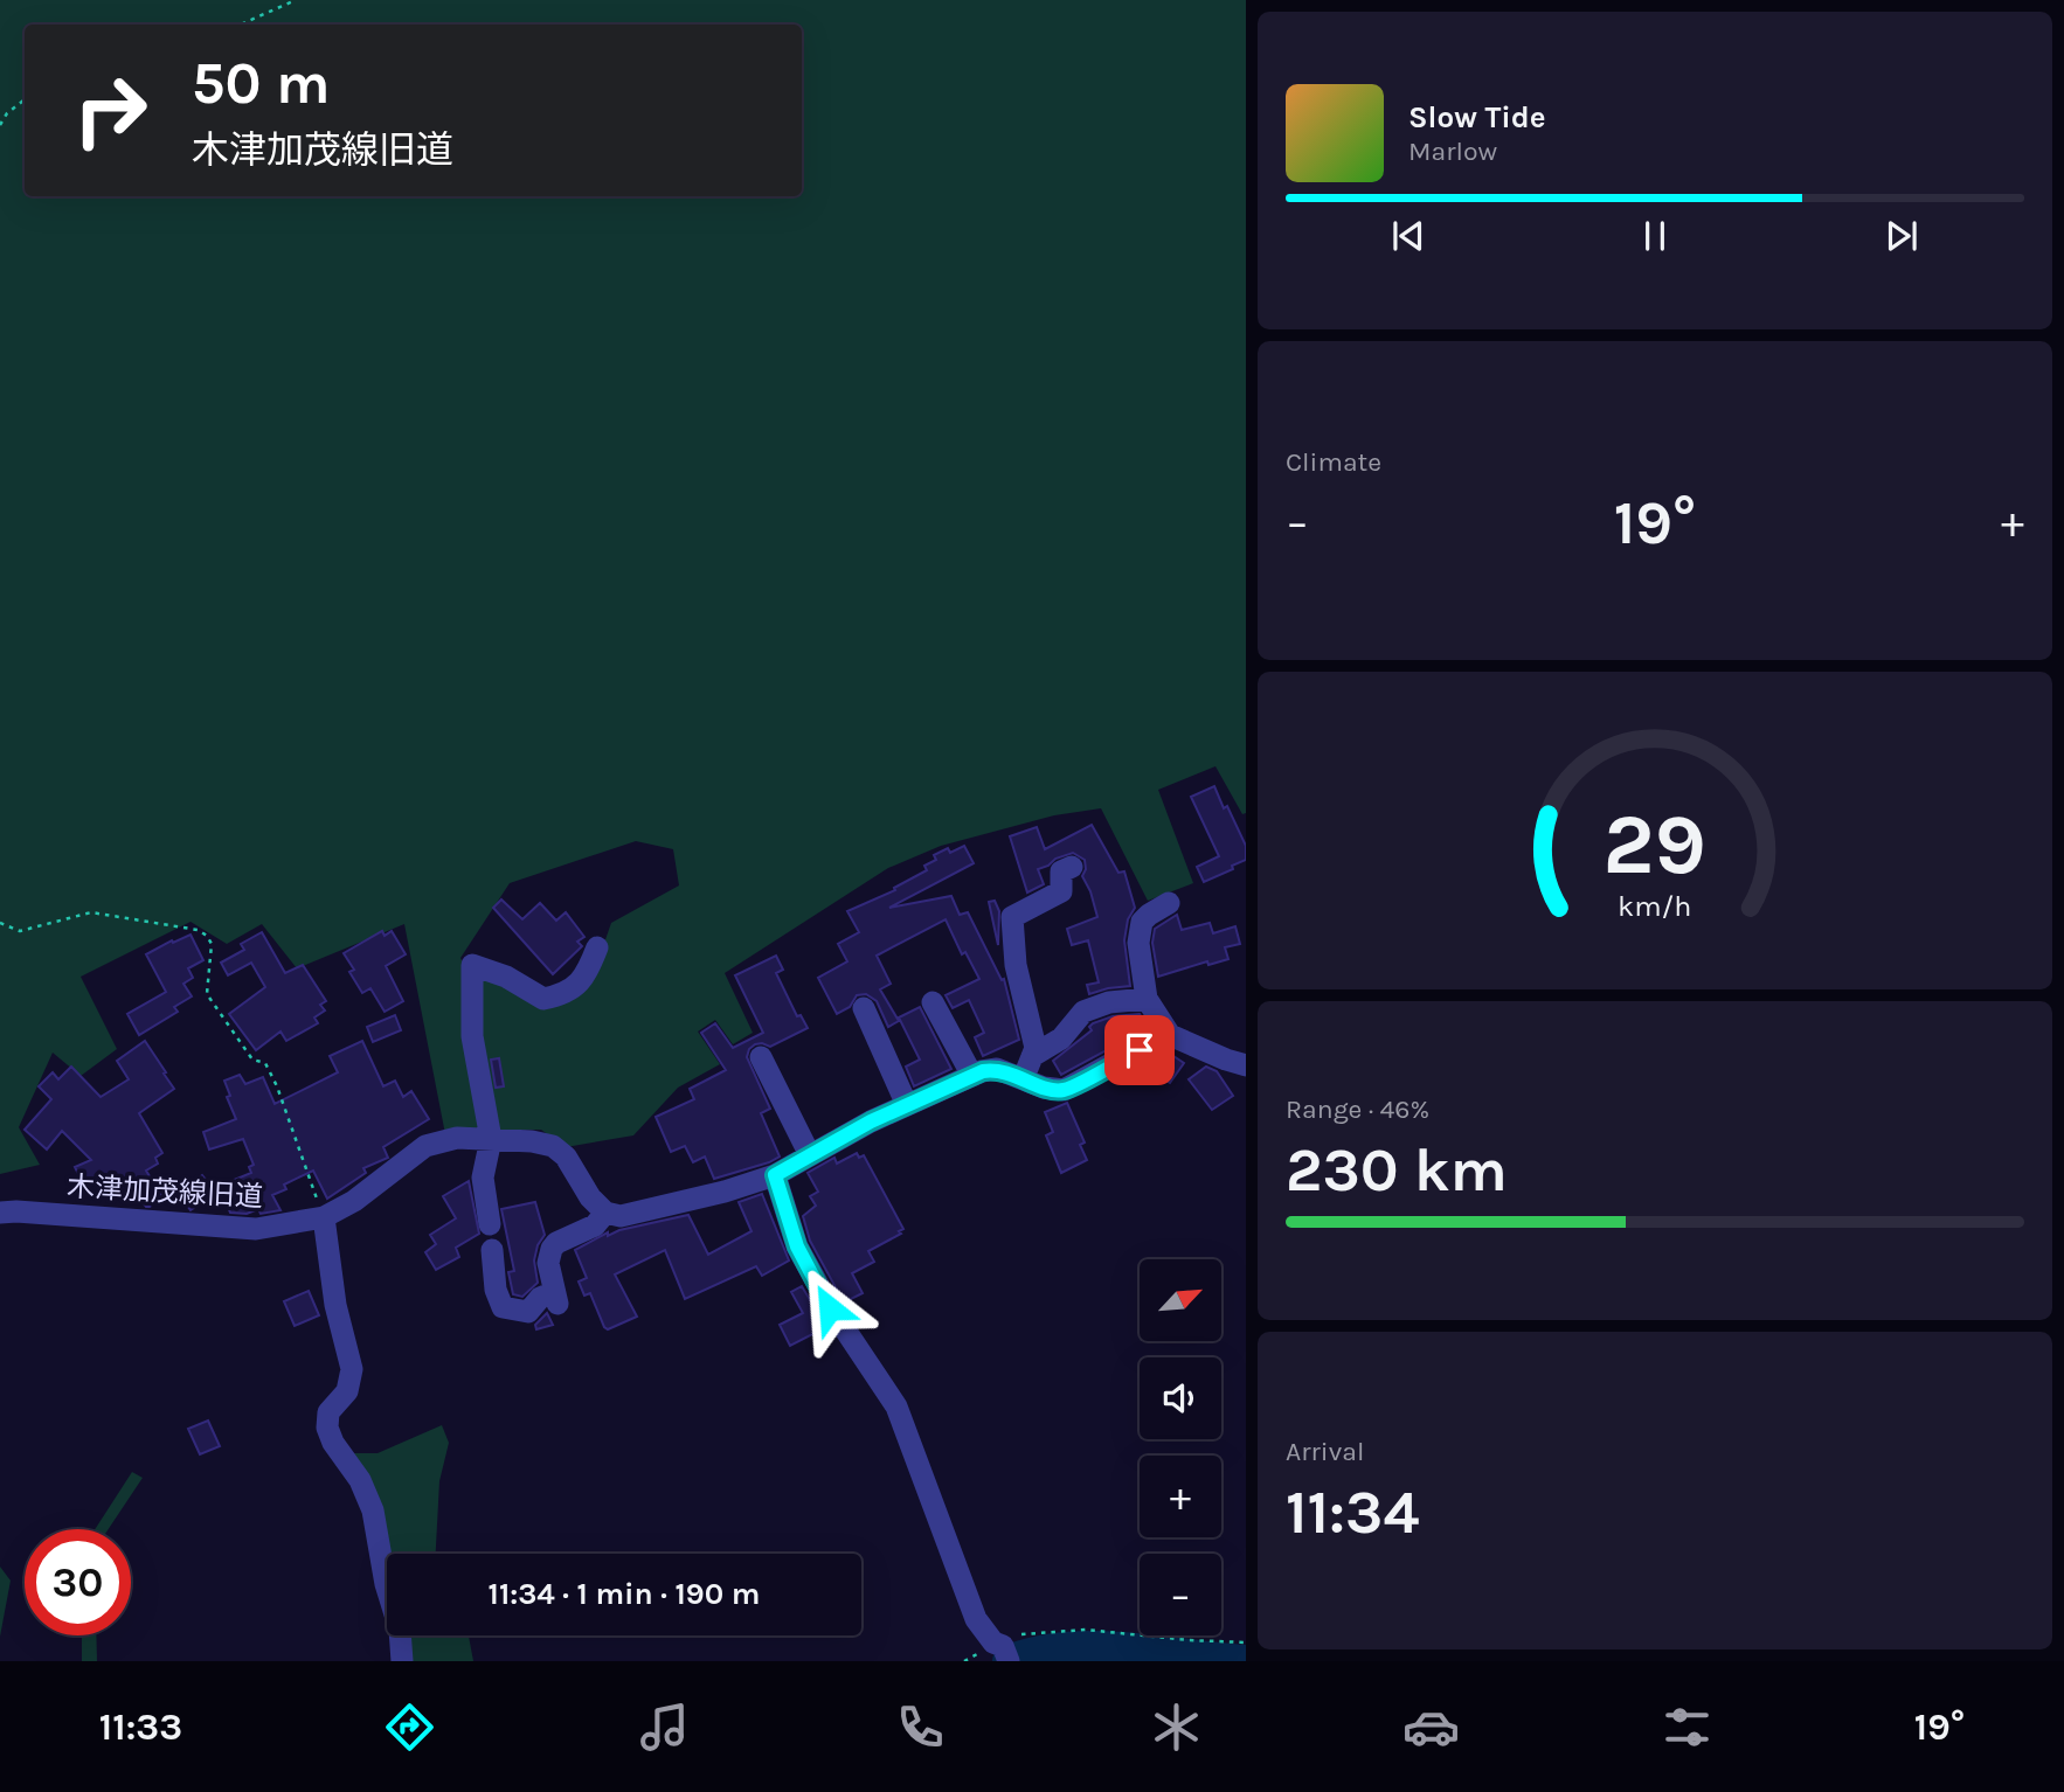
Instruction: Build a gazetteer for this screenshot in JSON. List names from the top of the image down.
{
  "streets": {
    "street": ["木津加茂線旧道"]
  },
  "north": "top right",
  "page": {
    "turn": ["50 m", "木津加茂線旧道"],
    "song": ["Slow Tide", "Marlow"],
    "tile": [
      "Climate",
      ["Range · 46%", "230 km"],
      ["Arrival", "11:34"]
    ],
    "heat": ["−", "19°", "+"],
    "map_buttons": ["+", "−"],
    "limit": "30",
    "trip": "11:34 · 1 min · 190 m",
    "tabs": ["11:33", "19°"],
    "gauge": ["29", "km/h"]
  }
}
